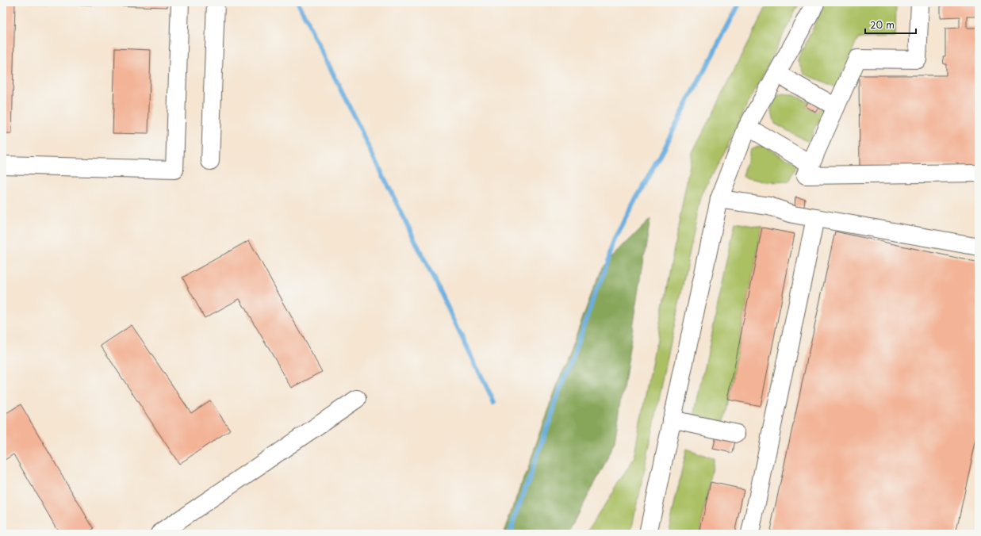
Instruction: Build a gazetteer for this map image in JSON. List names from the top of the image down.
{
  "scale_bar": "20 m"
}
